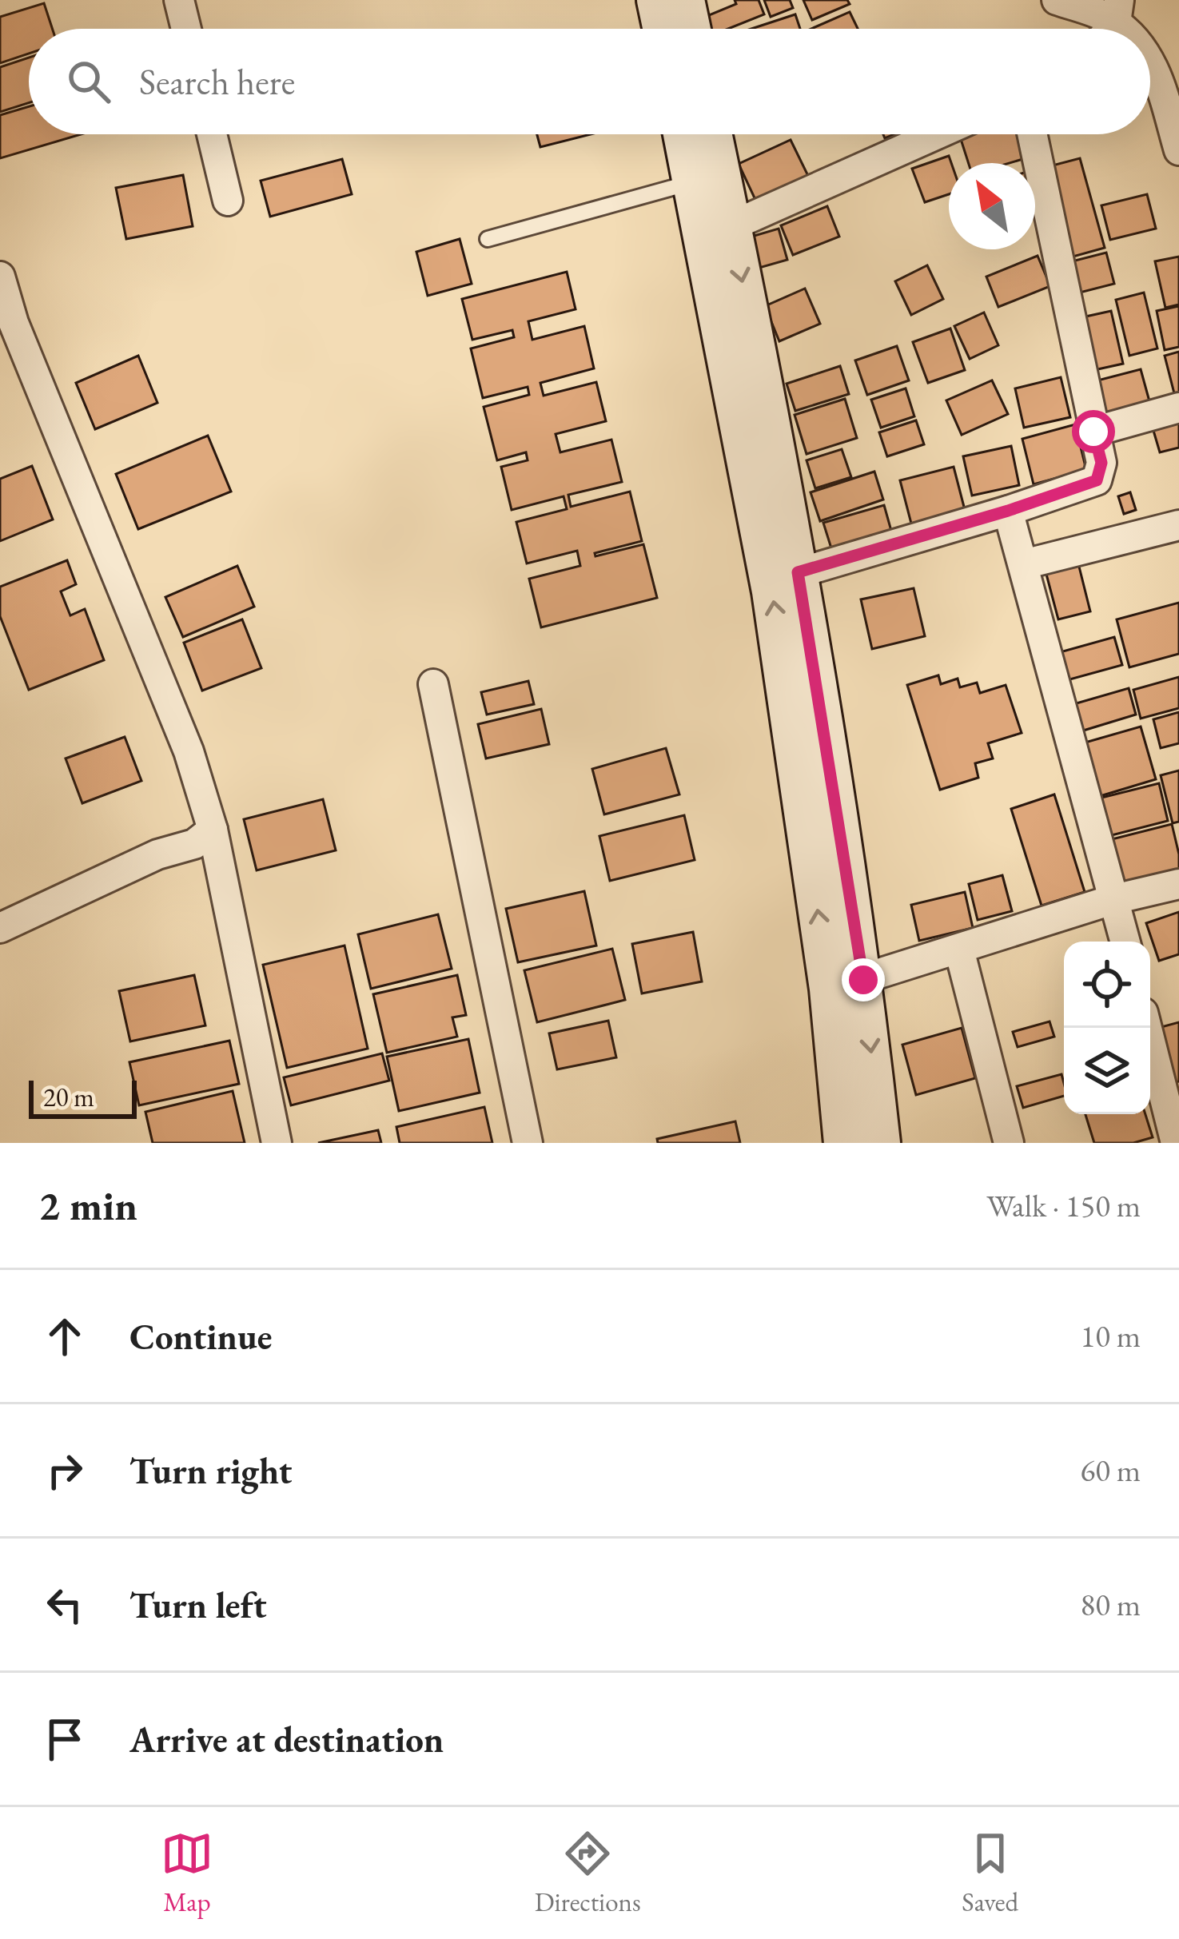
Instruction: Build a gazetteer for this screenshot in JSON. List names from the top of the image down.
{
  "scale_bar": "20 m",
  "north": "top left",
  "page": {
    "search": "Search here",
    "scale": "20 m",
    "heading": ["2 min", "Walk · 150 m"],
    "list": [
      ["Continue", "10 m"],
      ["Turn right", "60 m"],
      ["Turn left", "80 m"],
      "Arrive at destination"
    ],
    "nav": ["Map", "Directions", "Saved"]
  }
}
